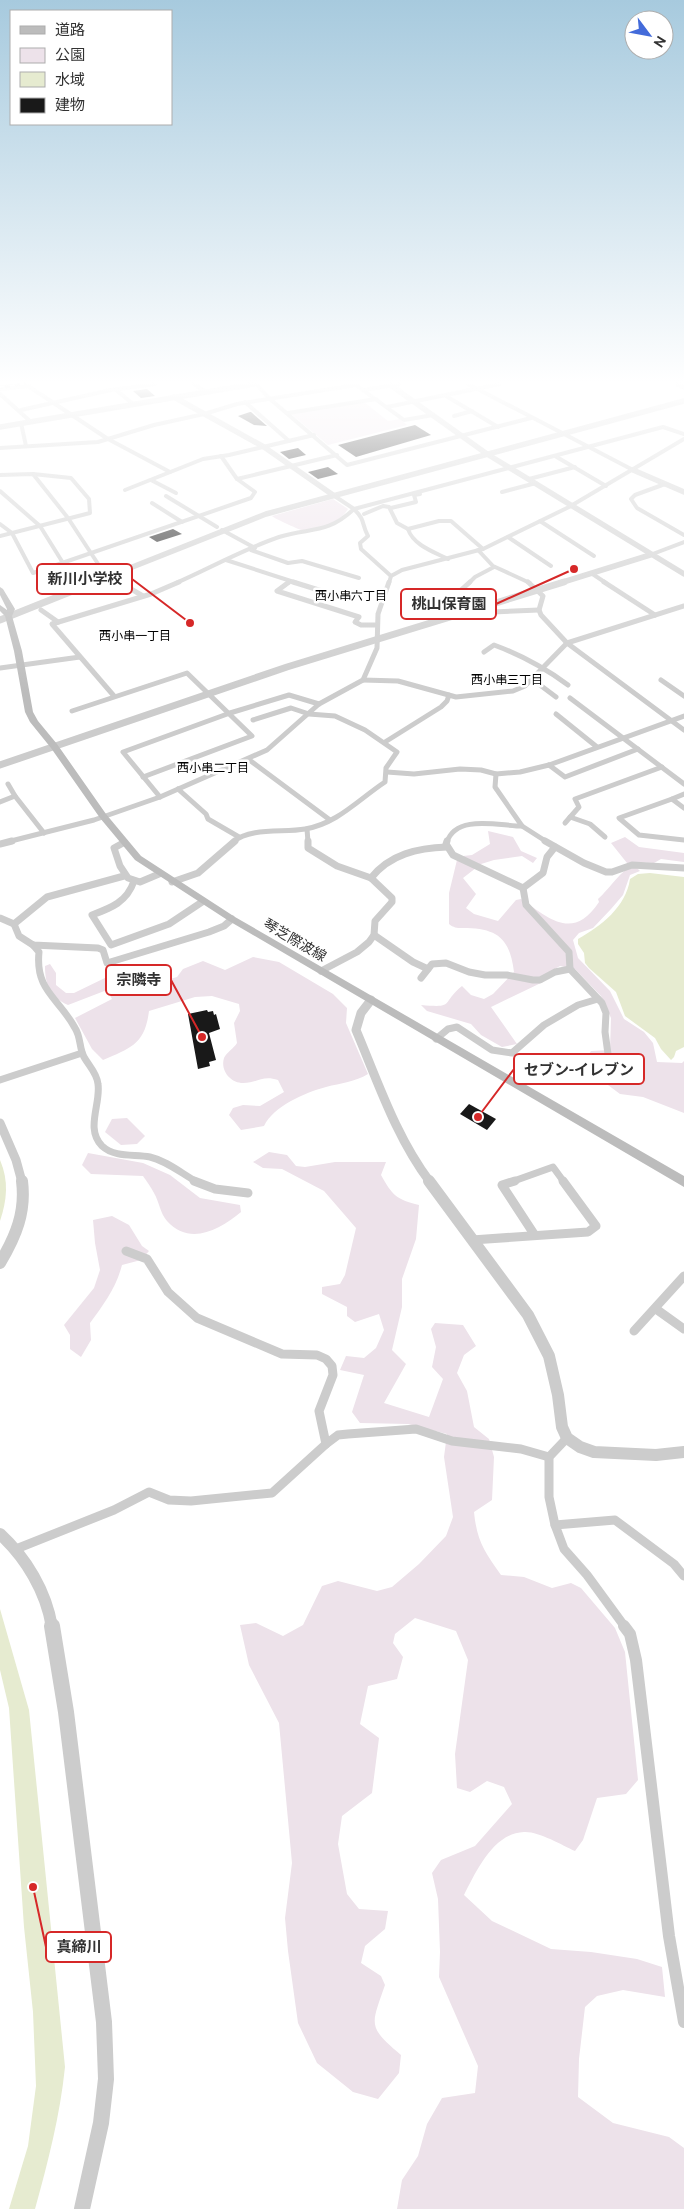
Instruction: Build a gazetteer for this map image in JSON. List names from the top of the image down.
{
  "streets": {
    "main road": ["琴芝際波線"]
  },
  "districts": [
    "西小串六丁目",
    "西小串一丁目",
    "西小串三丁目",
    "西小串二丁目"
  ],
  "places": [
    "桃山保育園",
    "新川小学校",
    "宗隣寺",
    "セブン-イレブン",
    "真締川"
  ],
  "legend": [
    "道路",
    "公園",
    "水域",
    "建物"
  ],
  "north": "bottom right"
}
